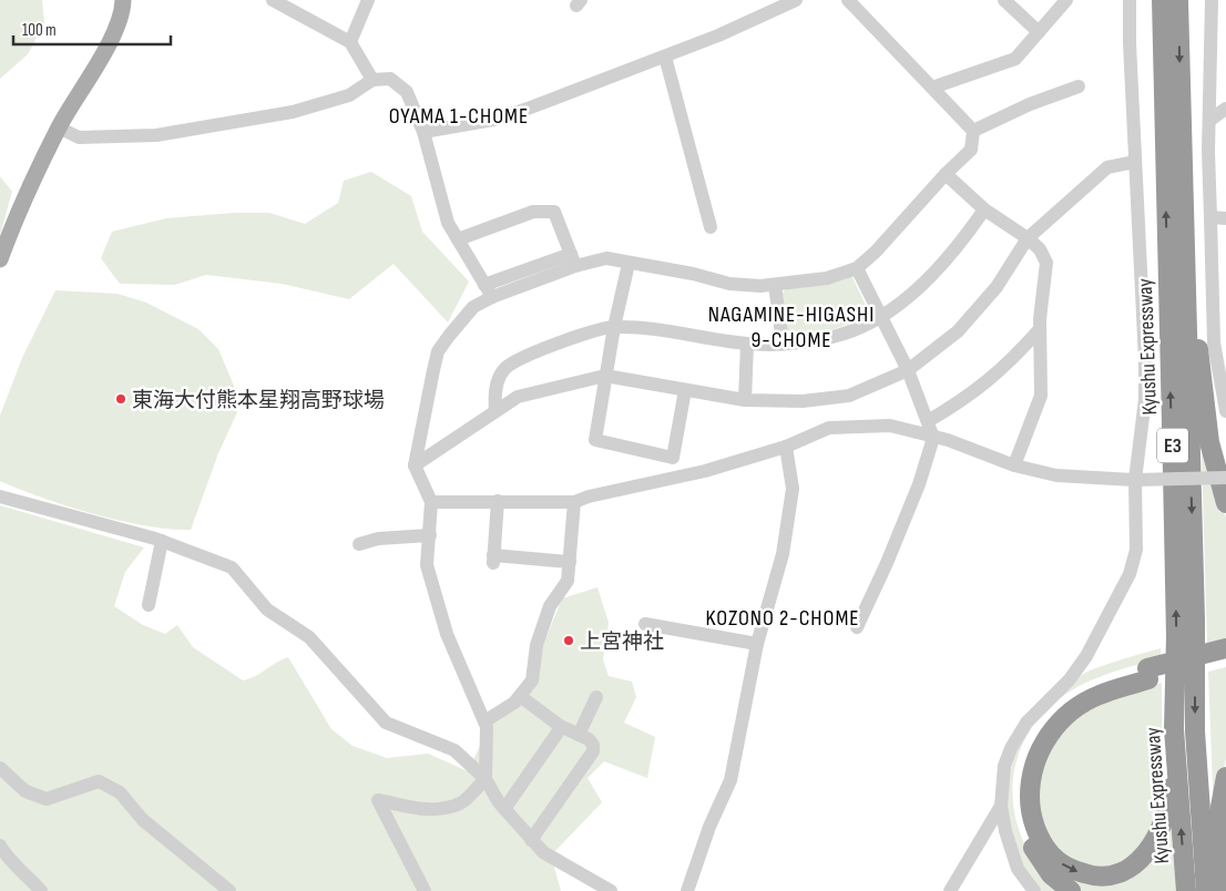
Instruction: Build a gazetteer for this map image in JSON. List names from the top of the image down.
{
  "streets": {
    "highway": ["Kyushu Expressway", "E3"]
  },
  "districts": ["OYAMA 1-CHOME", "NAGAMINE-HIGASHI 9-CHOME", "KOZONO 2-CHOME"],
  "places": ["東海大付熊本星翔高野球場", "上宮神社"],
  "scale_bar": "100 m"
}
